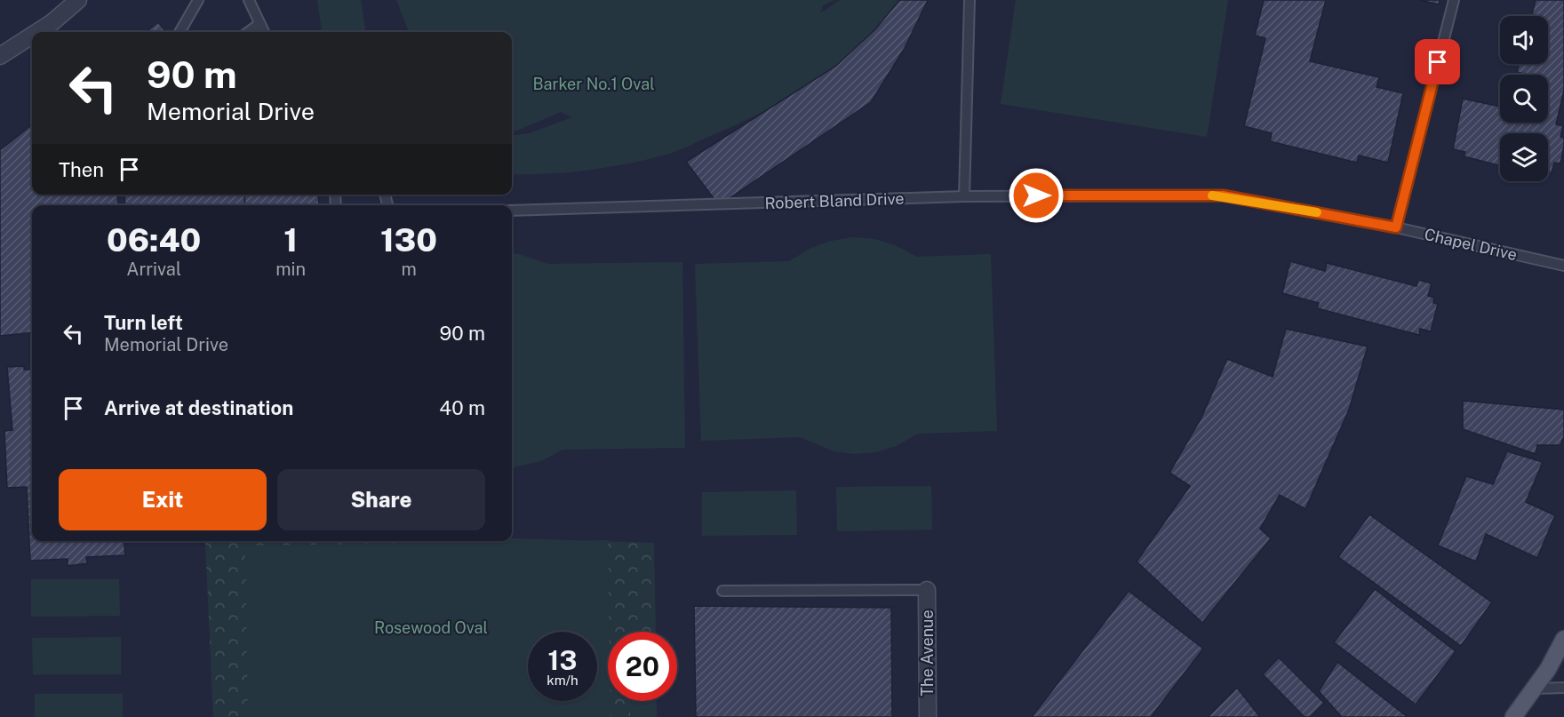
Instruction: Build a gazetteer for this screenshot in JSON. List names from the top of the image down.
{
  "streets": {
    "street": ["The Avenue"],
    "lane": ["Robert Bland Drive", "Chapel Drive"]
  },
  "crossings": [
    ["Robert Bland Drive", "Chapel Drive"]
  ],
  "parks": ["Barker No.1 Oval", "Rosewood Oval"],
  "page": {
    "turn": ["90 m", "Memorial Drive"],
    "then": "Then",
    "eta": [
      "06:40",
      "Arrival",
      "1",
      "min",
      "130",
      "m"
    ],
    "list": [
      {
        "name": "Turn left",
        "note": "Memorial Drive",
        "value": "90 m"
      },
      {
        "name": "Arrive at destination",
        "value": "40 m"
      }
    ],
    "buttons": ["Exit", "Share"],
    "speed": "13 km/h",
    "limit": "20"
  }
}
